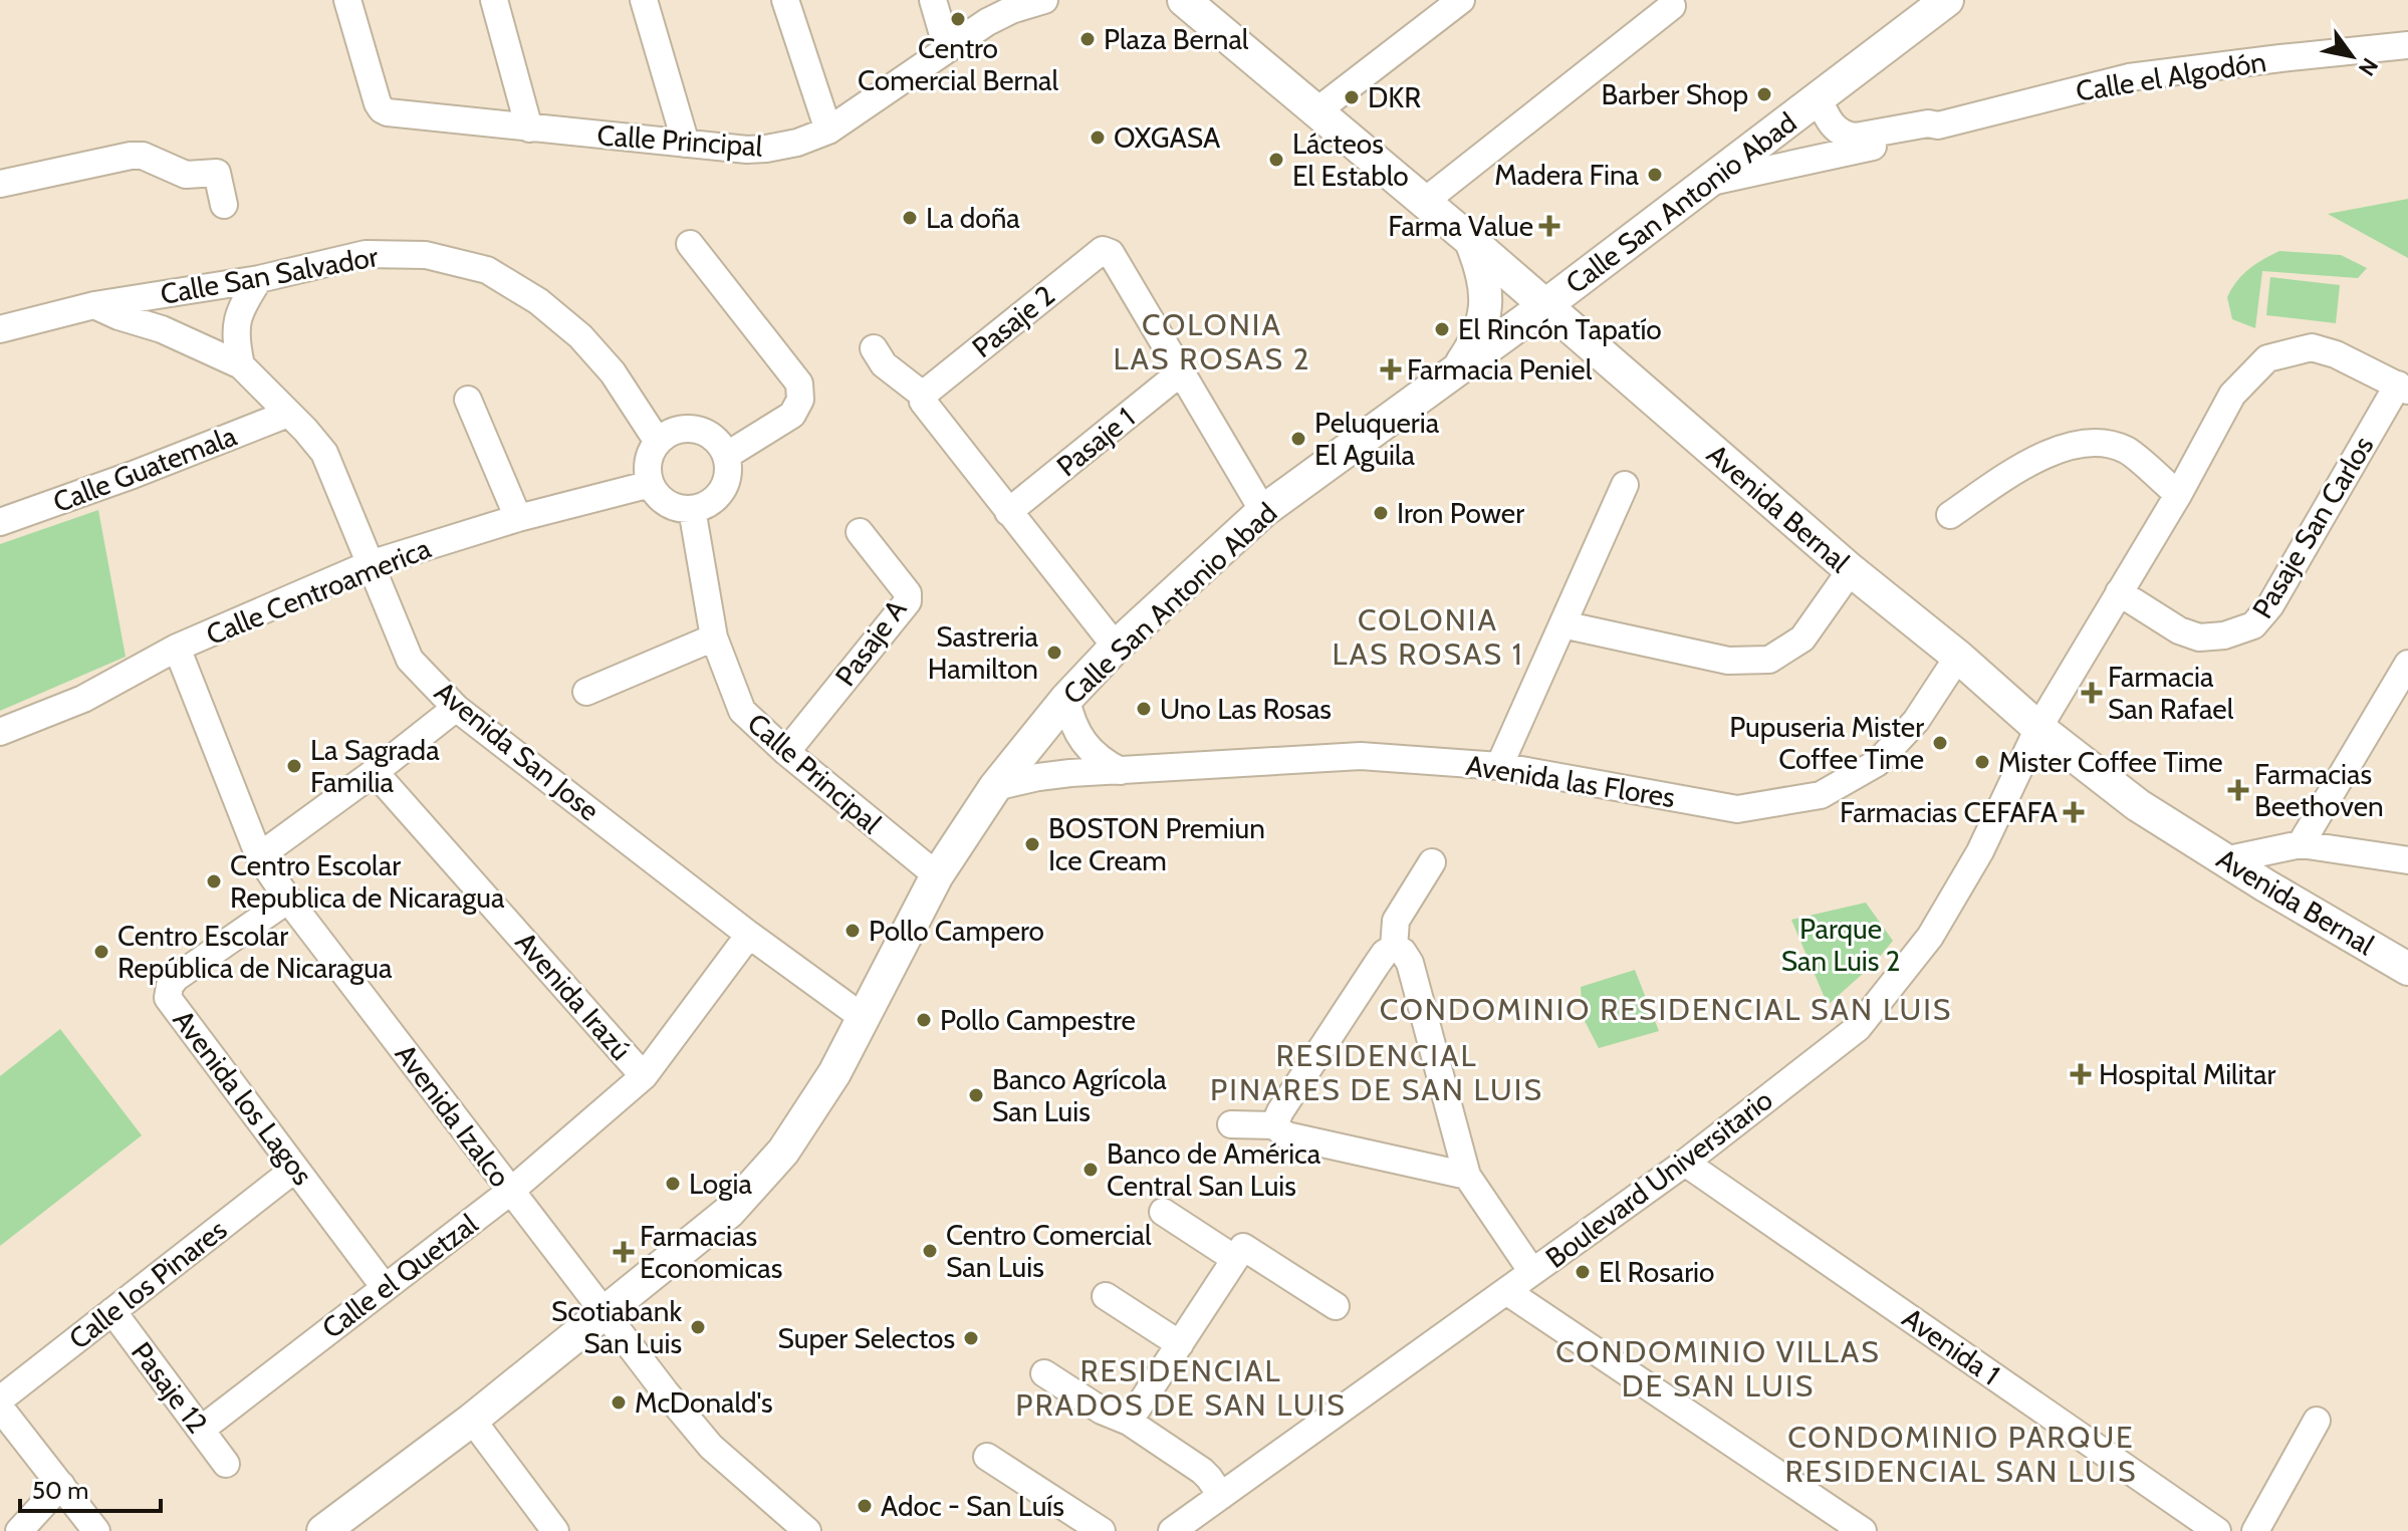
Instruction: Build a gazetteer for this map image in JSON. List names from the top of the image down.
{
  "streets": {
    "main road": ["Calle San Antonio Abad", "Avenida Bernal"],
    "street": [
      "Calle el Algodón",
      "Calle Principal",
      "Calle San Salvador",
      "Pasaje 2",
      "Pasaje 1",
      "Calle Guatemala",
      "Pasaje San Carlos",
      "Calle Centroamerica",
      "Pasaje A",
      "Avenida San Jose",
      "Avenida las Flores",
      "Avenida Irazú",
      "Avenida los Lagos",
      "Avenida Izalco",
      "Boulevard Universitario",
      "Calle el Quetzal",
      "Calle los Pinares",
      "Avenida 1",
      "Pasaje 12"
    ]
  },
  "crossings": [
    ["Calle el Algodón", "Calle San Antonio Abad"],
    ["Calle Principal", "Calle San Antonio Abad"],
    ["Calle Principal", "Calle San Salvador"],
    ["Calle Principal", "Calle Centroamerica"],
    ["Calle Principal", "Pasaje A"],
    ["Calle San Antonio Abad", "Avenida Bernal"],
    ["Calle San Antonio Abad", "Avenida San Jose"],
    ["Calle San Antonio Abad", "Avenida las Flores"],
    ["Calle San Antonio Abad", "Avenida Izalco"],
    ["Calle San Salvador", "Calle Centroamerica"],
    ["Calle San Salvador", "Avenida San Jose"],
    ["Pasaje 2", "Pasaje 1"],
    ["Calle Guatemala", "Avenida San Jose"],
    ["Avenida Bernal", "Avenida las Flores"],
    ["Avenida Bernal", "Boulevard Universitario"],
    ["Pasaje San Carlos", "Boulevard Universitario"],
    ["Calle Centroamerica", "Avenida San Jose"],
    ["Calle Centroamerica", "Avenida Izalco"],
    ["Avenida San Jose", "Calle el Quetzal"],
    ["Avenida Irazú", "Calle el Quetzal"],
    ["Avenida los Lagos", "Avenida Izalco"],
    ["Avenida los Lagos", "Calle el Quetzal"],
    ["Avenida los Lagos", "Calle los Pinares"],
    ["Avenida Izalco", "Calle el Quetzal"],
    ["Boulevard Universitario", "Avenida 1"],
    ["Calle el Quetzal", "Pasaje 12"],
    ["Calle los Pinares", "Pasaje 12"]
  ],
  "districts": [
    "COLONIA LAS ROSAS 2",
    "COLONIA LAS ROSAS 1",
    "CONDOMINIO RESIDENCIAL SAN LUIS",
    "RESIDENCIAL PINARES DE SAN LUIS",
    "CONDOMINIO VILLAS DE SAN LUIS",
    "RESIDENCIAL PRADOS DE SAN LUIS",
    "CONDOMINIO PARQUE RESIDENCIAL SAN LUIS"
  ],
  "parks": ["Parque San Luis 2"],
  "places": {
    "other": [
      "Centro Comercial Bernal",
      "Plaza Bernal",
      "Barber Shop",
      "DKR",
      "OXGASA",
      "Lácteos El Establo",
      "Madera Fina",
      "La doña",
      "El Rincón Tapatío",
      "Peluqueria El Aguila",
      "Iron Power",
      "Sastreria Hamilton",
      "Uno Las Rosas",
      "Pupuseria Mister Coffee Time",
      "Mister Coffee Time",
      "La Sagrada Familia",
      "BOSTON Premiun Ice Cream",
      "Centro Escolar Republica de Nicaragua",
      "Pollo Campero",
      "Centro Escolar República de Nicaragua",
      "Pollo Campestre",
      "Banco Agrícola San Luis",
      "Banco de América Central San Luis",
      "Logia",
      "Centro Comercial San Luis",
      "El Rosario",
      "Scotiabank San Luis",
      "Super Selectos",
      "McDonald's",
      "Adoc - San Luís"
    ],
    "health": [
      "Farma Value",
      "Farmacia Peniel",
      "Farmacia San Rafael",
      "Farmacias Beethoven",
      "Farmacias CEFAFA",
      "Hospital Militar",
      "Farmacias Economicas"
    ]
  },
  "scale_bar": "50 m",
  "north": "bottom right"
}
